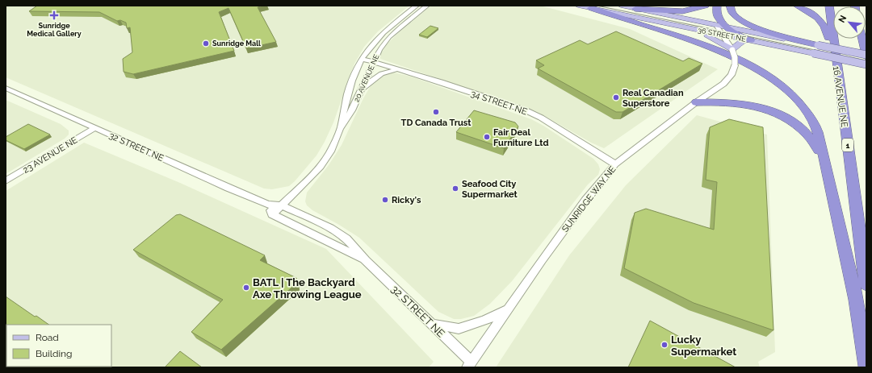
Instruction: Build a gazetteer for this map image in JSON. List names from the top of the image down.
{
  "streets": {
    "highway": ["16 AVENUE NE", "1"],
    "main road": ["36 STREET NE"],
    "street": [
      "20 AVENUE NE",
      "34 STREET NE",
      "32 STREET NE",
      "23 AVENUE NE",
      "SUNRIDGE WAY NE"
    ]
  },
  "crossings": [
    ["36 STREET NE", "SUNRIDGE WAY NE"],
    ["20 AVENUE NE", "34 STREET NE"],
    ["20 AVENUE NE", "32 STREET NE"],
    ["34 STREET NE", "SUNRIDGE WAY NE"],
    ["32 STREET NE", "23 AVENUE NE"],
    ["32 STREET NE", "SUNRIDGE WAY NE"]
  ],
  "places": {
    "health": ["Sunridge Medical Gallery"],
    "other": [
      "Sunridge Mall",
      "Real Canadian Superstore",
      "TD Canada Trust",
      "Fair Deal Furniture Ltd",
      "Seafood City Supermarket",
      "Ricky's",
      "BATL | The Backyard Axe Throwing League",
      "Lucky Supermarket"
    ]
  },
  "legend": ["Road", "Building"],
  "north": "top left"
}
